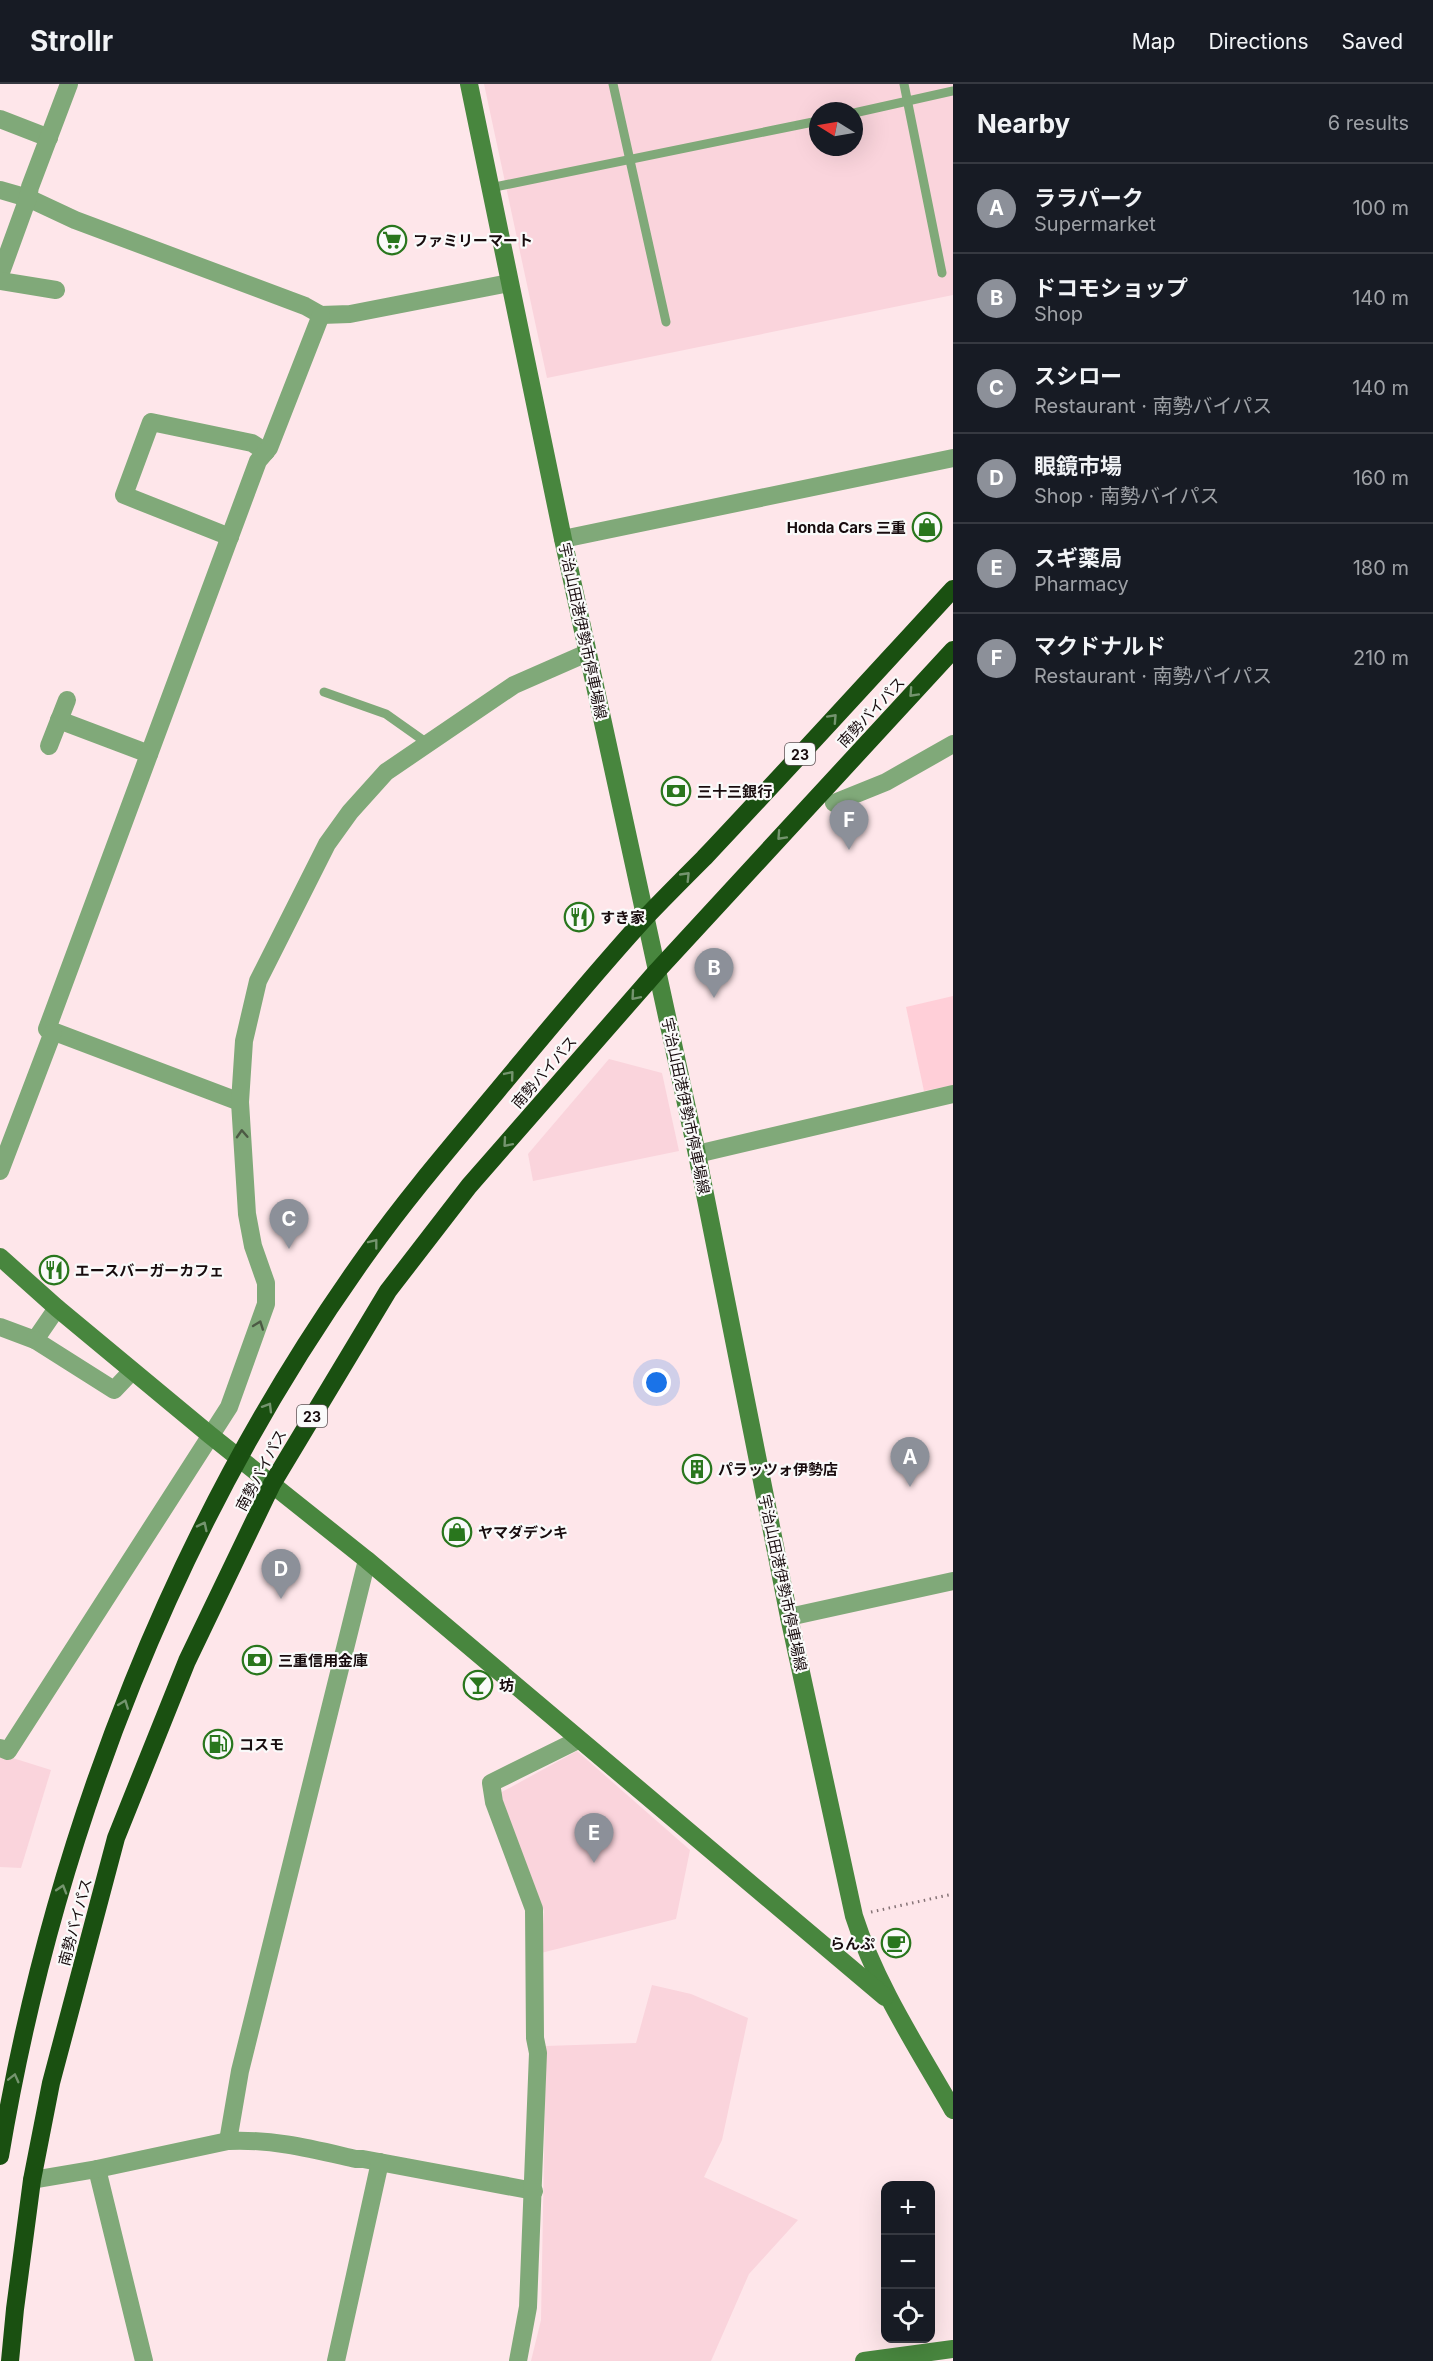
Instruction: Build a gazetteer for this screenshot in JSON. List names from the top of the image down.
{
  "streets": {
    "highway": ["南勢バイパス", "23"],
    "main road": ["宇治山田港伊勢市停車場線"]
  },
  "crossings": [
    ["宇治山田港伊勢市停車場線", "南勢バイパス"]
  ],
  "places": {
    "supermarket": ["ファミリーマート"],
    "shop": ["Honda Cars 三重", "ヤマダデンキ"],
    "bank": ["三十三銀行", "三重信用金庫"],
    "restaurant": ["すき家", "エースバーガーカフェ"],
    "building": ["パラッツォ伊勢店"],
    "bar": ["坊"],
    "fuel station": ["コスモ"],
    "cafe": ["らんぷ"]
  },
  "north": "left",
  "page": {
    "header": "Strollr",
    "nav": ["Map", "Directions", "Saved"],
    "heading": ["Nearby", "6 results"],
    "list": [
      {
        "mark": "A",
        "name": "ララパーク",
        "note": "Supermarket",
        "value": "100 m"
      },
      {
        "mark": "B",
        "name": "ドコモショップ",
        "note": "Shop",
        "value": "140 m"
      },
      {
        "mark": "C",
        "name": "スシロー",
        "note": "Restaurant · 南勢バイパス",
        "value": "140 m"
      },
      {
        "mark": "D",
        "name": "眼鏡市場",
        "note": "Shop · 南勢バイパス",
        "value": "160 m"
      },
      {
        "mark": "E",
        "name": "スギ薬局",
        "note": "Pharmacy",
        "value": "180 m"
      },
      {
        "mark": "F",
        "name": "マクドナルド",
        "note": "Restaurant · 南勢バイパス",
        "value": "210 m"
      }
    ],
    "pins": [
      "F",
      "B",
      "C",
      "A",
      "D",
      "E"
    ],
    "map_buttons": ["+", "−"]
  }
}
